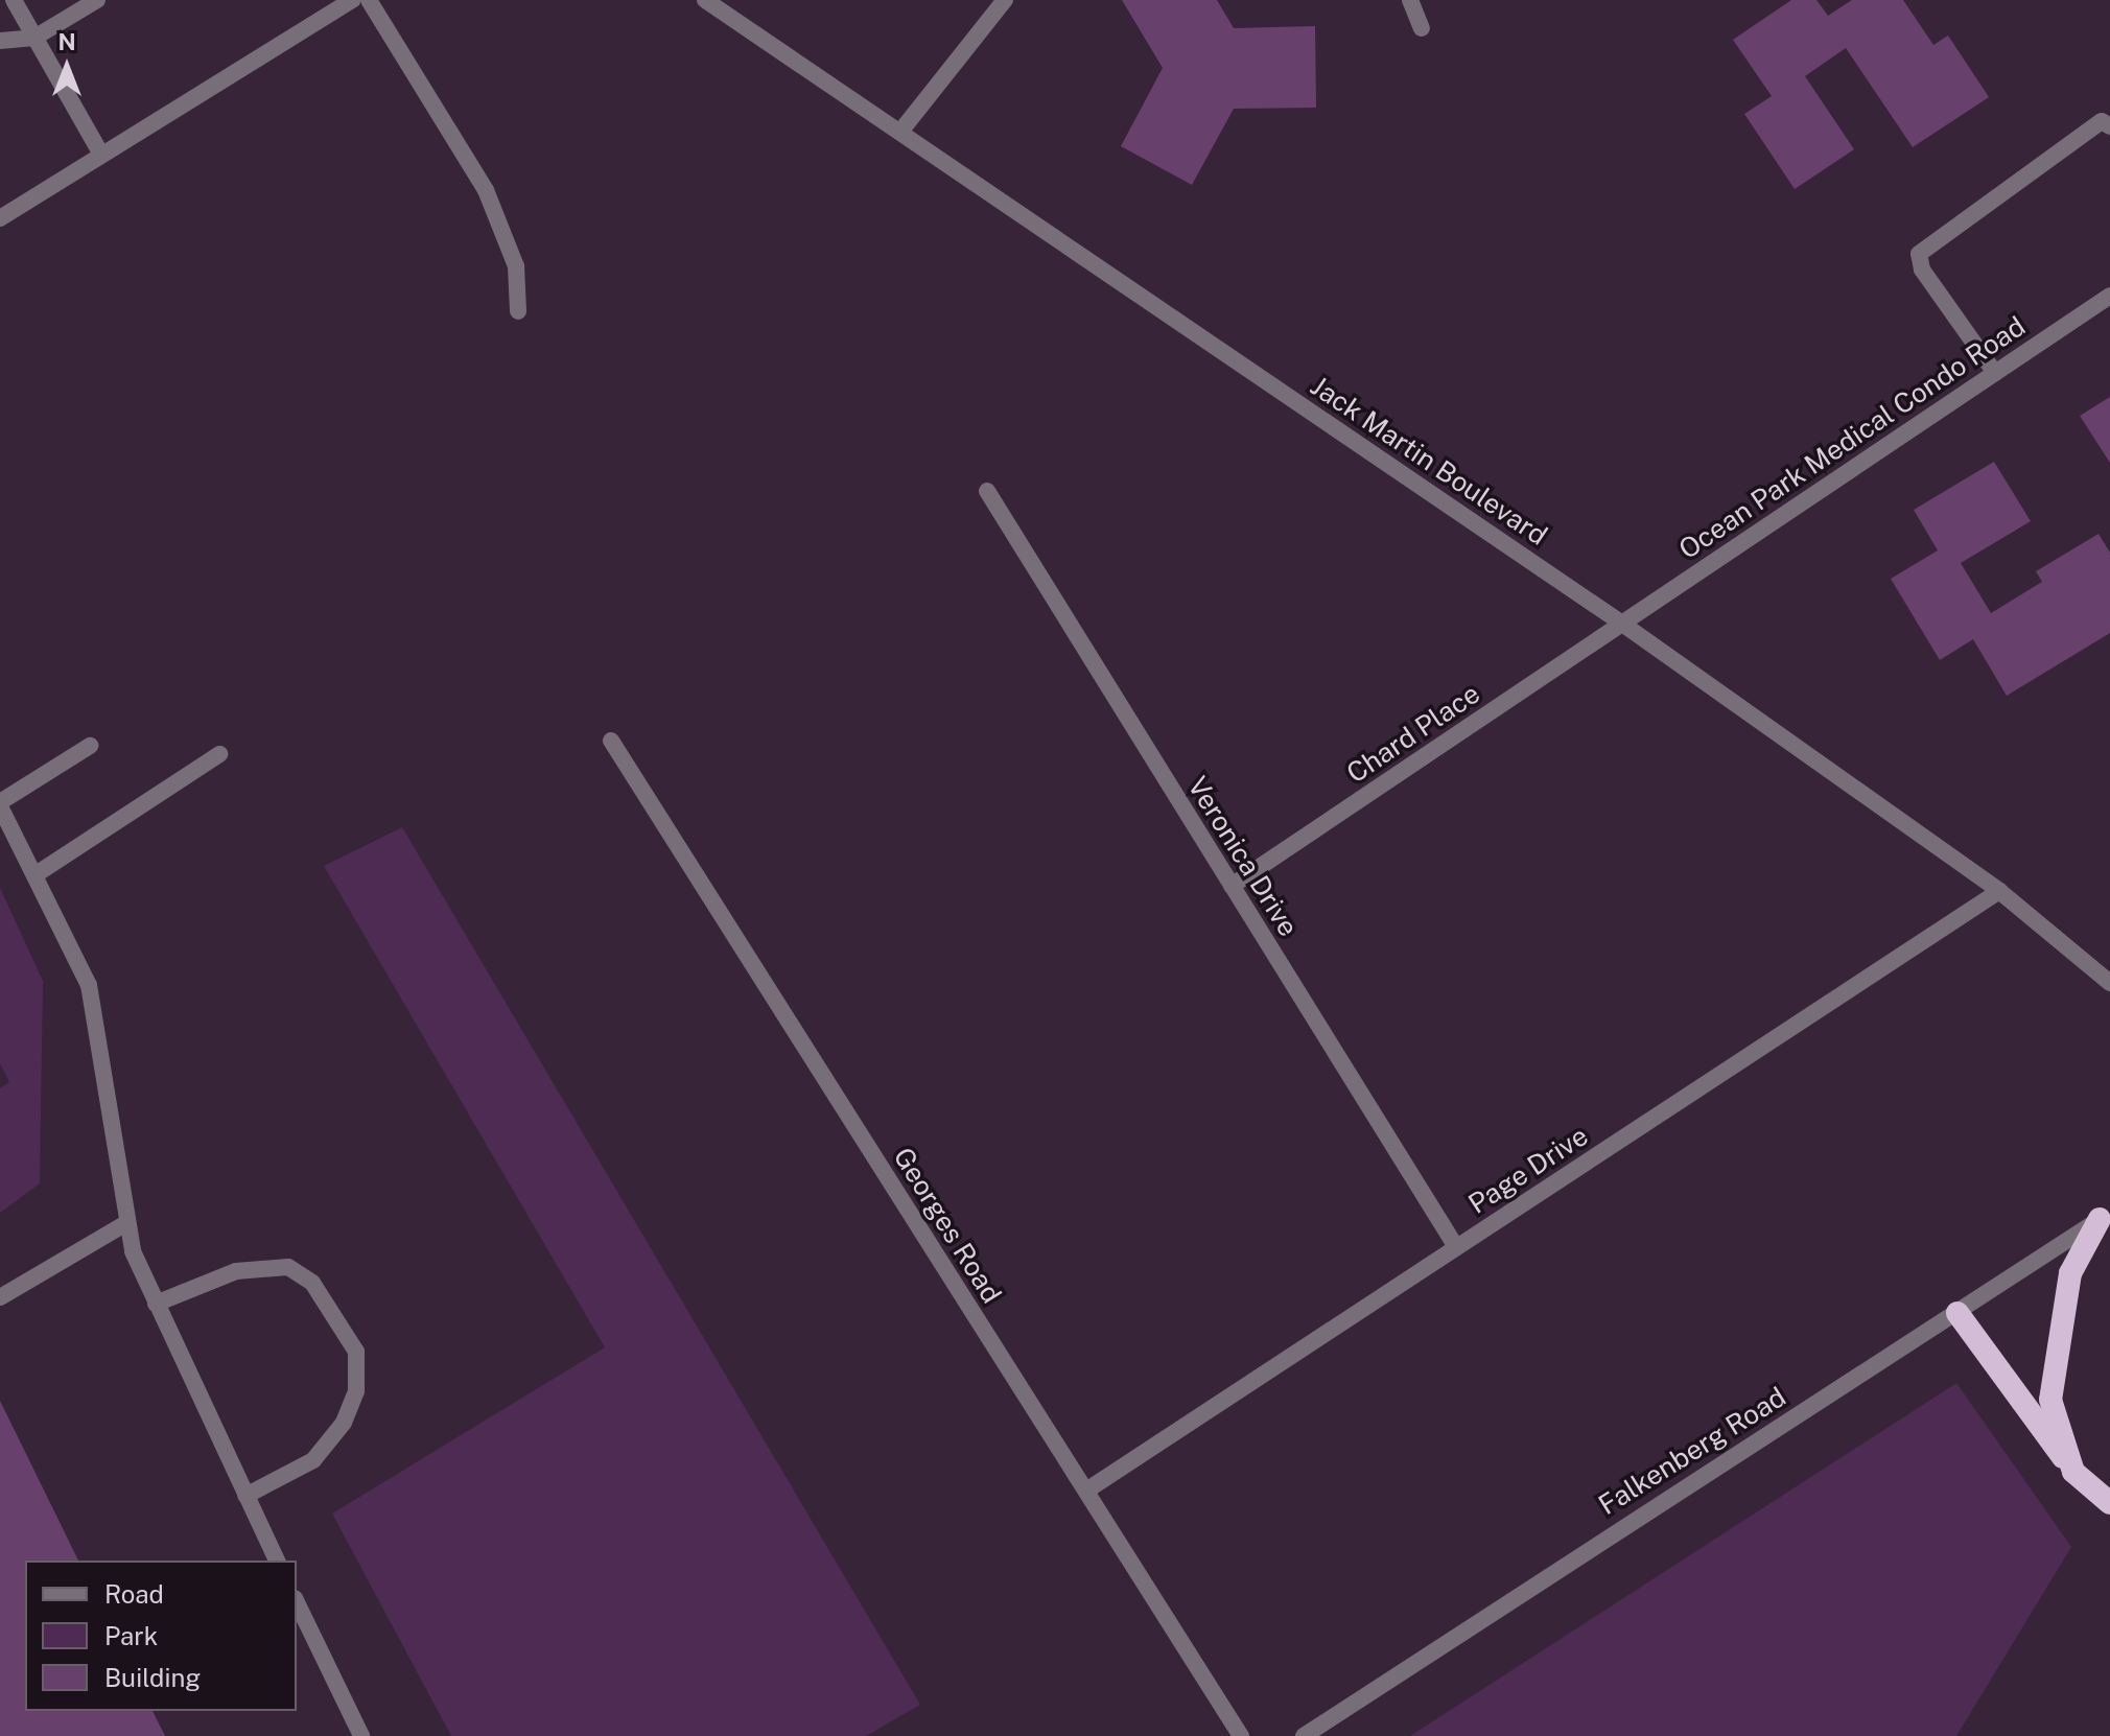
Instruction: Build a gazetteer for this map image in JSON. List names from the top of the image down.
{
  "streets": {
    "street": [
      "Ocean Park Medical Condo Road",
      "Jack Martin Boulevard",
      "Chard Place",
      "Veronica Drive",
      "Page Drive",
      "Georges Road",
      "Falkenberg Road"
    ]
  },
  "crossings": [
    ["Ocean Park Medical Condo Road", "Jack Martin Boulevard"],
    ["Ocean Park Medical Condo Road", "Chard Place"],
    ["Jack Martin Boulevard", "Chard Place"],
    ["Jack Martin Boulevard", "Page Drive"],
    ["Chard Place", "Veronica Drive"],
    ["Veronica Drive", "Page Drive"],
    ["Page Drive", "Georges Road"]
  ],
  "legend": ["Road", "Park", "Building"],
  "north": "top"
}
